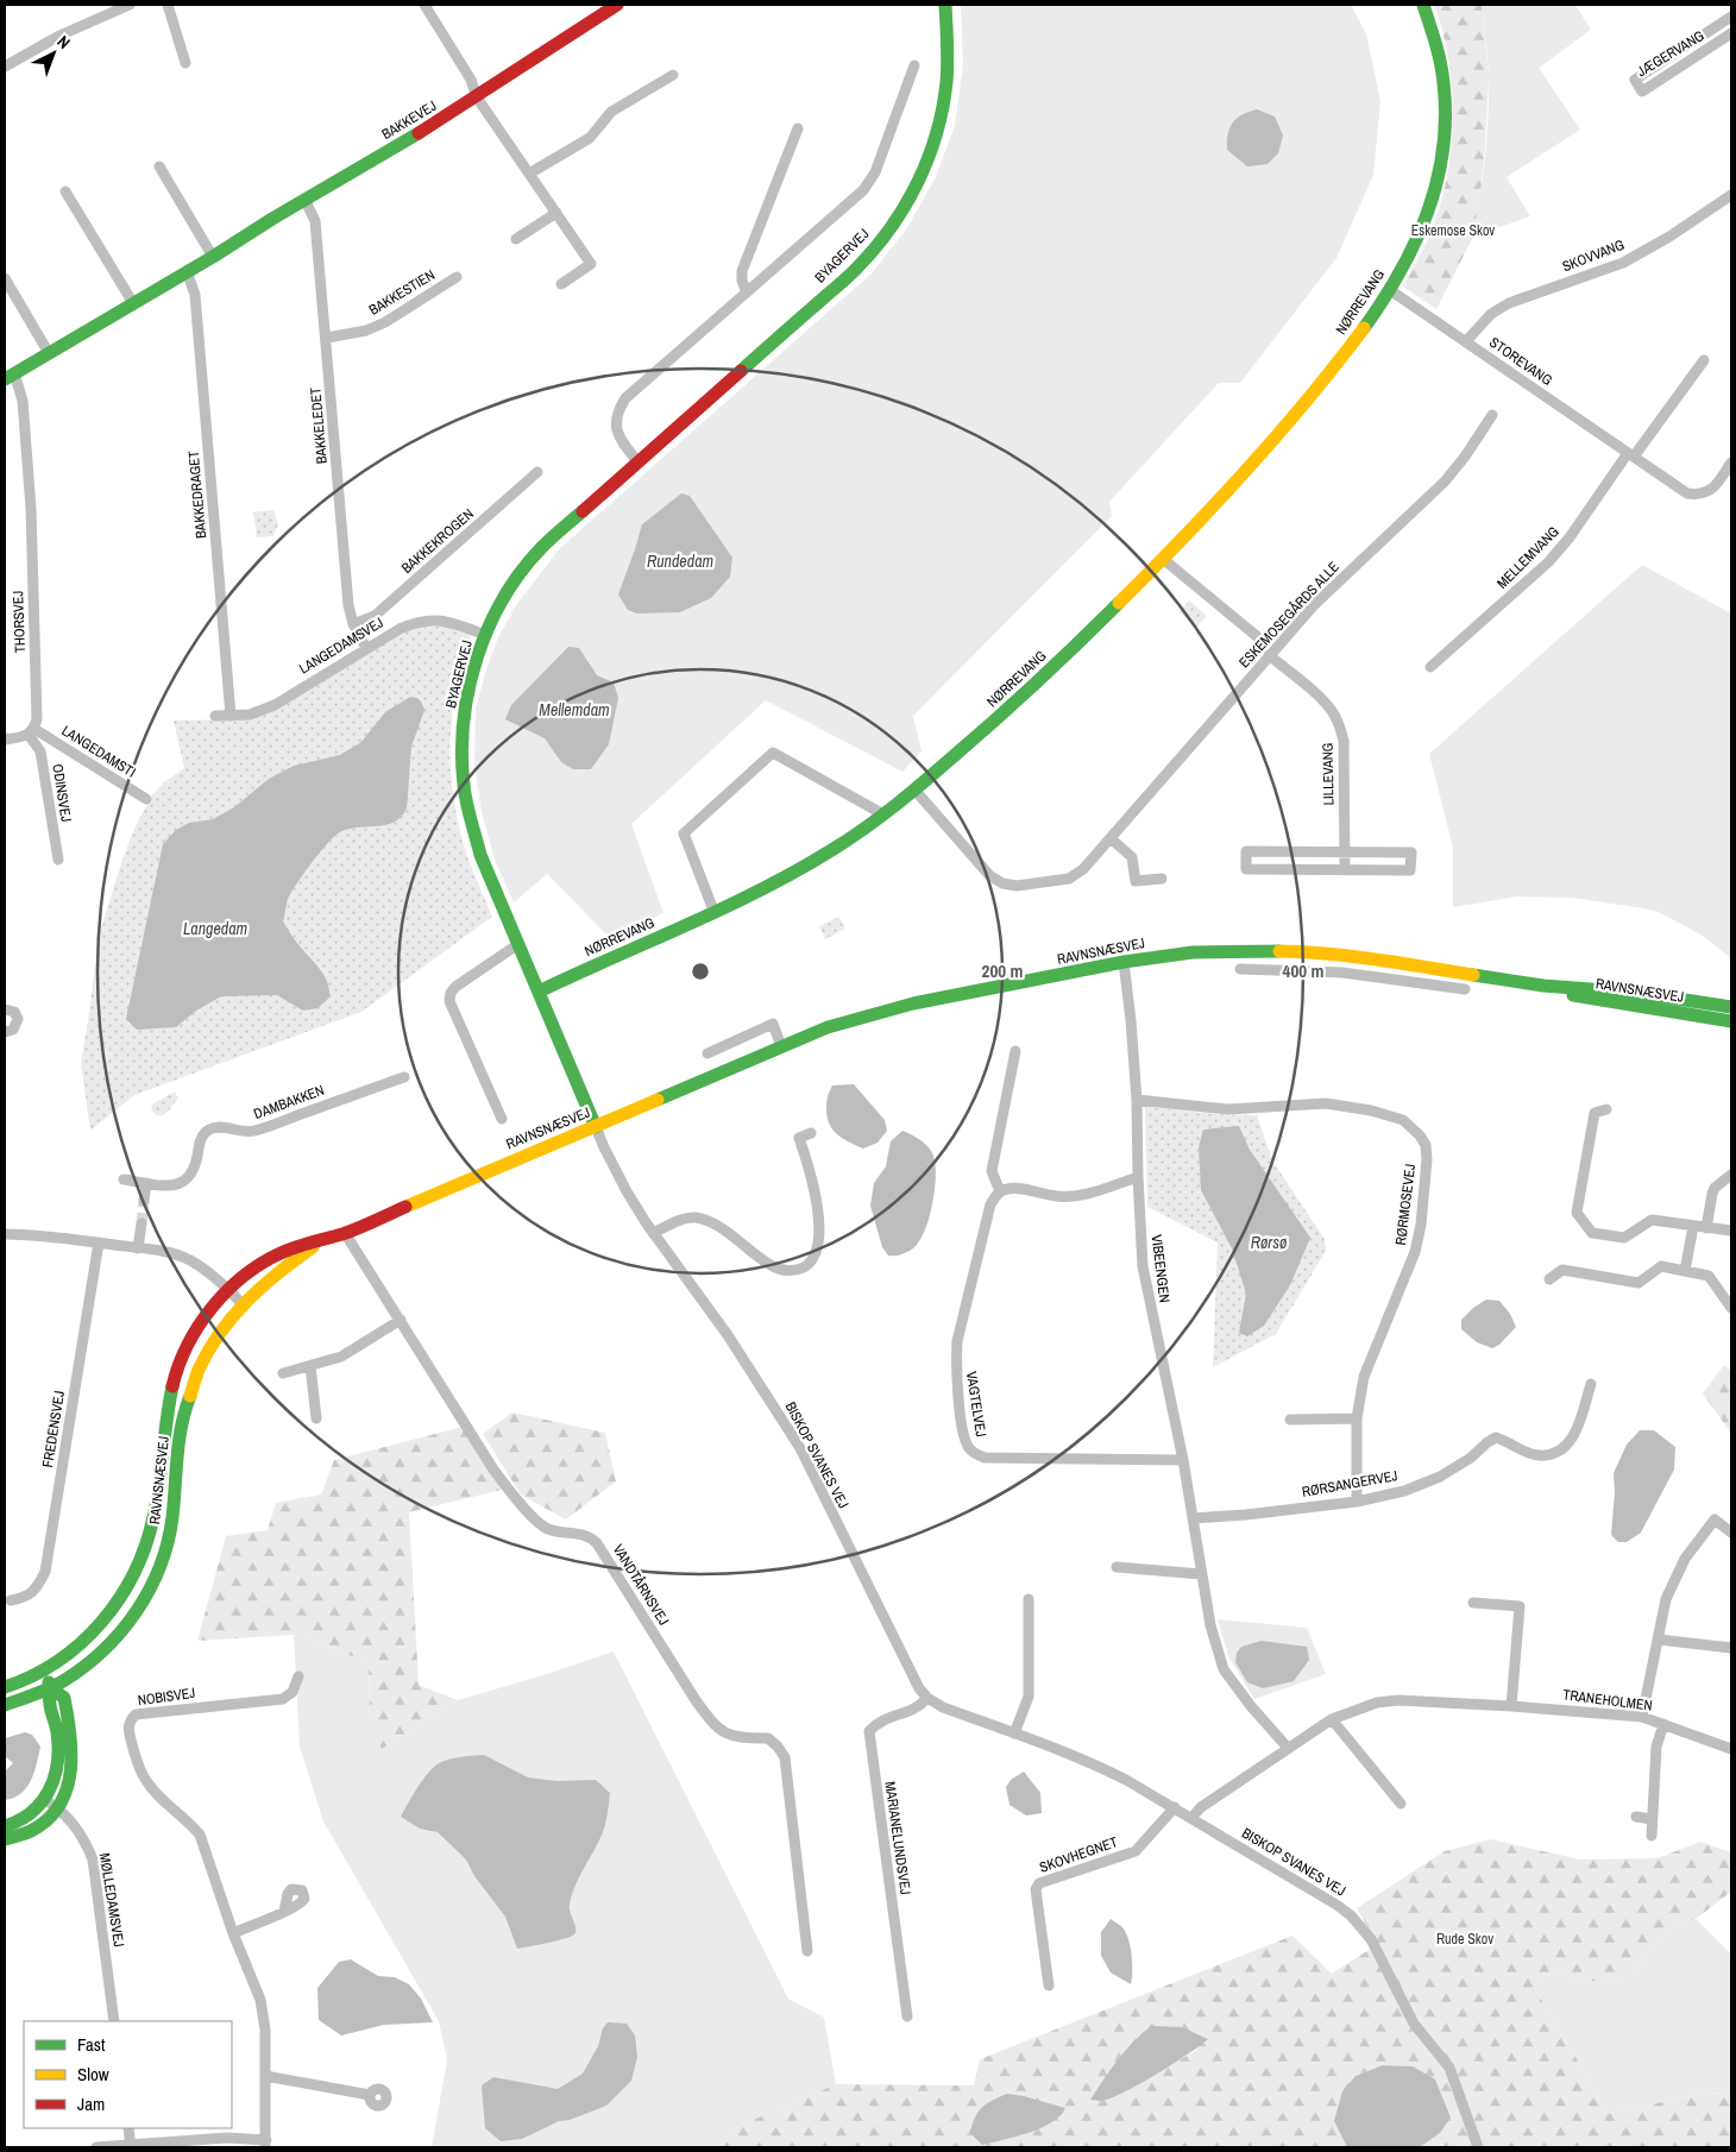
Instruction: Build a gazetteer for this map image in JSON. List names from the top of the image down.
{
  "streets": {
    "street": [
      "JÆGERVANG",
      "BAKKEVEJ",
      "BYAGERVEJ",
      "SKOVVANG",
      "BAKKESTIEN",
      "NØRREVANG",
      "STOREVANG",
      "BAKKELEDET",
      "BAKKEDRAGET",
      "BAKKEKROGEN",
      "MELLEMVANG",
      "ESKEMOSEGÅRDS ALLE",
      "THORSVEJ",
      "LANGEDAMSVEJ",
      "LANGEDAMSTI",
      "LILLEVANG",
      "ODINSVEJ",
      "RAVNSNÆSVEJ",
      "DAMBAKKEN",
      "RØRMOSEVEJ",
      "VIBEENGEN",
      "VAGTELVEJ",
      "FREDENSVEJ",
      "BISKOP SVANES VEJ",
      "RØRSANGERVEJ",
      "VANDTÅRNSVEJ",
      "NOBISVEJ",
      "TRANEHOLMEN",
      "MARIANELUNDSVEJ",
      "SKOVHEGNET",
      "MØLLEDAMSVEJ"
    ]
  },
  "crossings": [
    ["BAKKEVEJ", "BAKKELEDET"],
    ["BAKKEVEJ", "BAKKEDRAGET"],
    ["BAKKEVEJ", "THORSVEJ"],
    ["BYAGERVEJ", "NØRREVANG"],
    ["BYAGERVEJ", "LANGEDAMSVEJ"],
    ["BYAGERVEJ", "RAVNSNÆSVEJ"],
    ["BYAGERVEJ", "BISKOP SVANES VEJ"],
    ["SKOVVANG", "STOREVANG"],
    ["BAKKESTIEN", "BAKKELEDET"],
    ["NØRREVANG", "STOREVANG"],
    ["NØRREVANG", "ESKEMOSEGÅRDS ALLE"],
    ["STOREVANG", "MELLEMVANG"],
    ["BAKKELEDET", "BAKKEKROGEN"],
    ["BAKKELEDET", "LANGEDAMSVEJ"],
    ["BAKKEDRAGET", "LANGEDAMSVEJ"],
    ["ESKEMOSEGÅRDS ALLE", "LILLEVANG"],
    ["THORSVEJ", "LANGEDAMSTI"],
    ["THORSVEJ", "ODINSVEJ"],
    ["LANGEDAMSTI", "ODINSVEJ"],
    ["RAVNSNÆSVEJ", "VIBEENGEN"],
    ["RAVNSNÆSVEJ", "BISKOP SVANES VEJ"],
    ["RAVNSNÆSVEJ", "VANDTÅRNSVEJ"],
    ["RØRMOSEVEJ", "VIBEENGEN"],
    ["RØRMOSEVEJ", "RØRSANGERVEJ"],
    ["VIBEENGEN", "VAGTELVEJ"],
    ["VIBEENGEN", "RØRSANGERVEJ"],
    ["VIBEENGEN", "TRANEHOLMEN"],
    ["BISKOP SVANES VEJ", "TRANEHOLMEN"],
    ["BISKOP SVANES VEJ", "MARIANELUNDSVEJ"],
    ["BISKOP SVANES VEJ", "SKOVHEGNET"]
  ],
  "water": [
    "Rundedam",
    "Mellemdam",
    "Langedam",
    "Rørsø"
  ],
  "parks": ["Eskemose Skov", "Rude Skov"],
  "legend": ["Fast", "Slow", "Jam"],
  "north": "top right",
  "rings": ["200 m", "400 m"]
}
